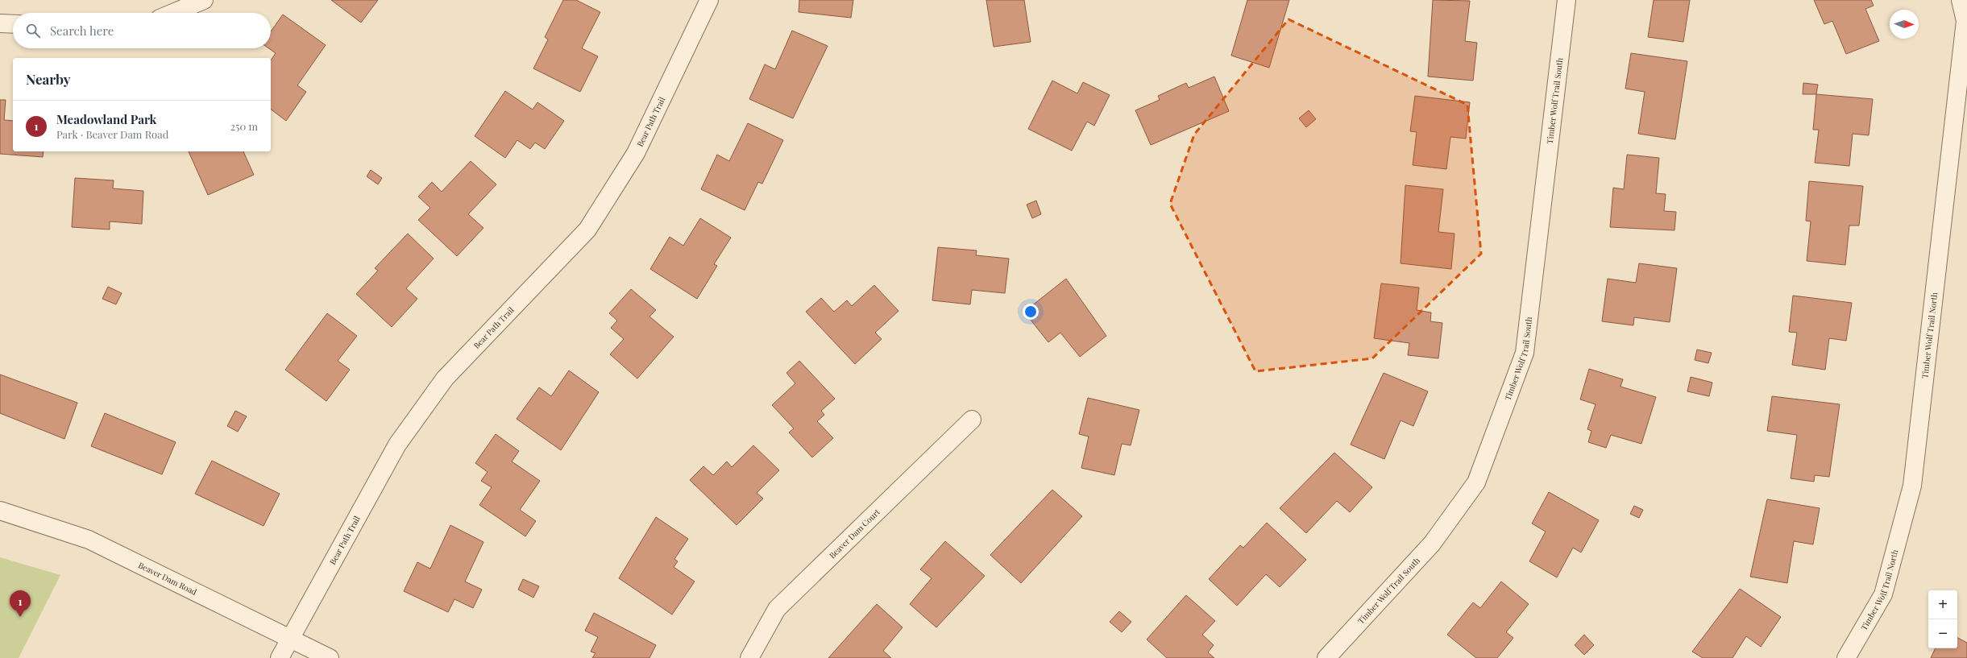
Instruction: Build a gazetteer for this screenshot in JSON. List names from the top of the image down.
{
  "streets": {
    "street": [
      "Timber Wolf Trail South",
      "Bear Path Trail",
      "Timber Wolf Trail North",
      "Beaver Dam Court",
      "Beaver Dam Road"
    ]
  },
  "crossings": [
    ["Bear Path Trail", "Beaver Dam Road"]
  ],
  "north": "right",
  "page": {
    "search": "Search here",
    "heading": "Nearby",
    "list": [
      {
        "mark": "1",
        "name": "Meadowland Park",
        "note": "Park · Beaver Dam Road",
        "value": "250 m"
      }
    ],
    "map_buttons": ["+", "−"],
    "pins": "1"
  }
}
